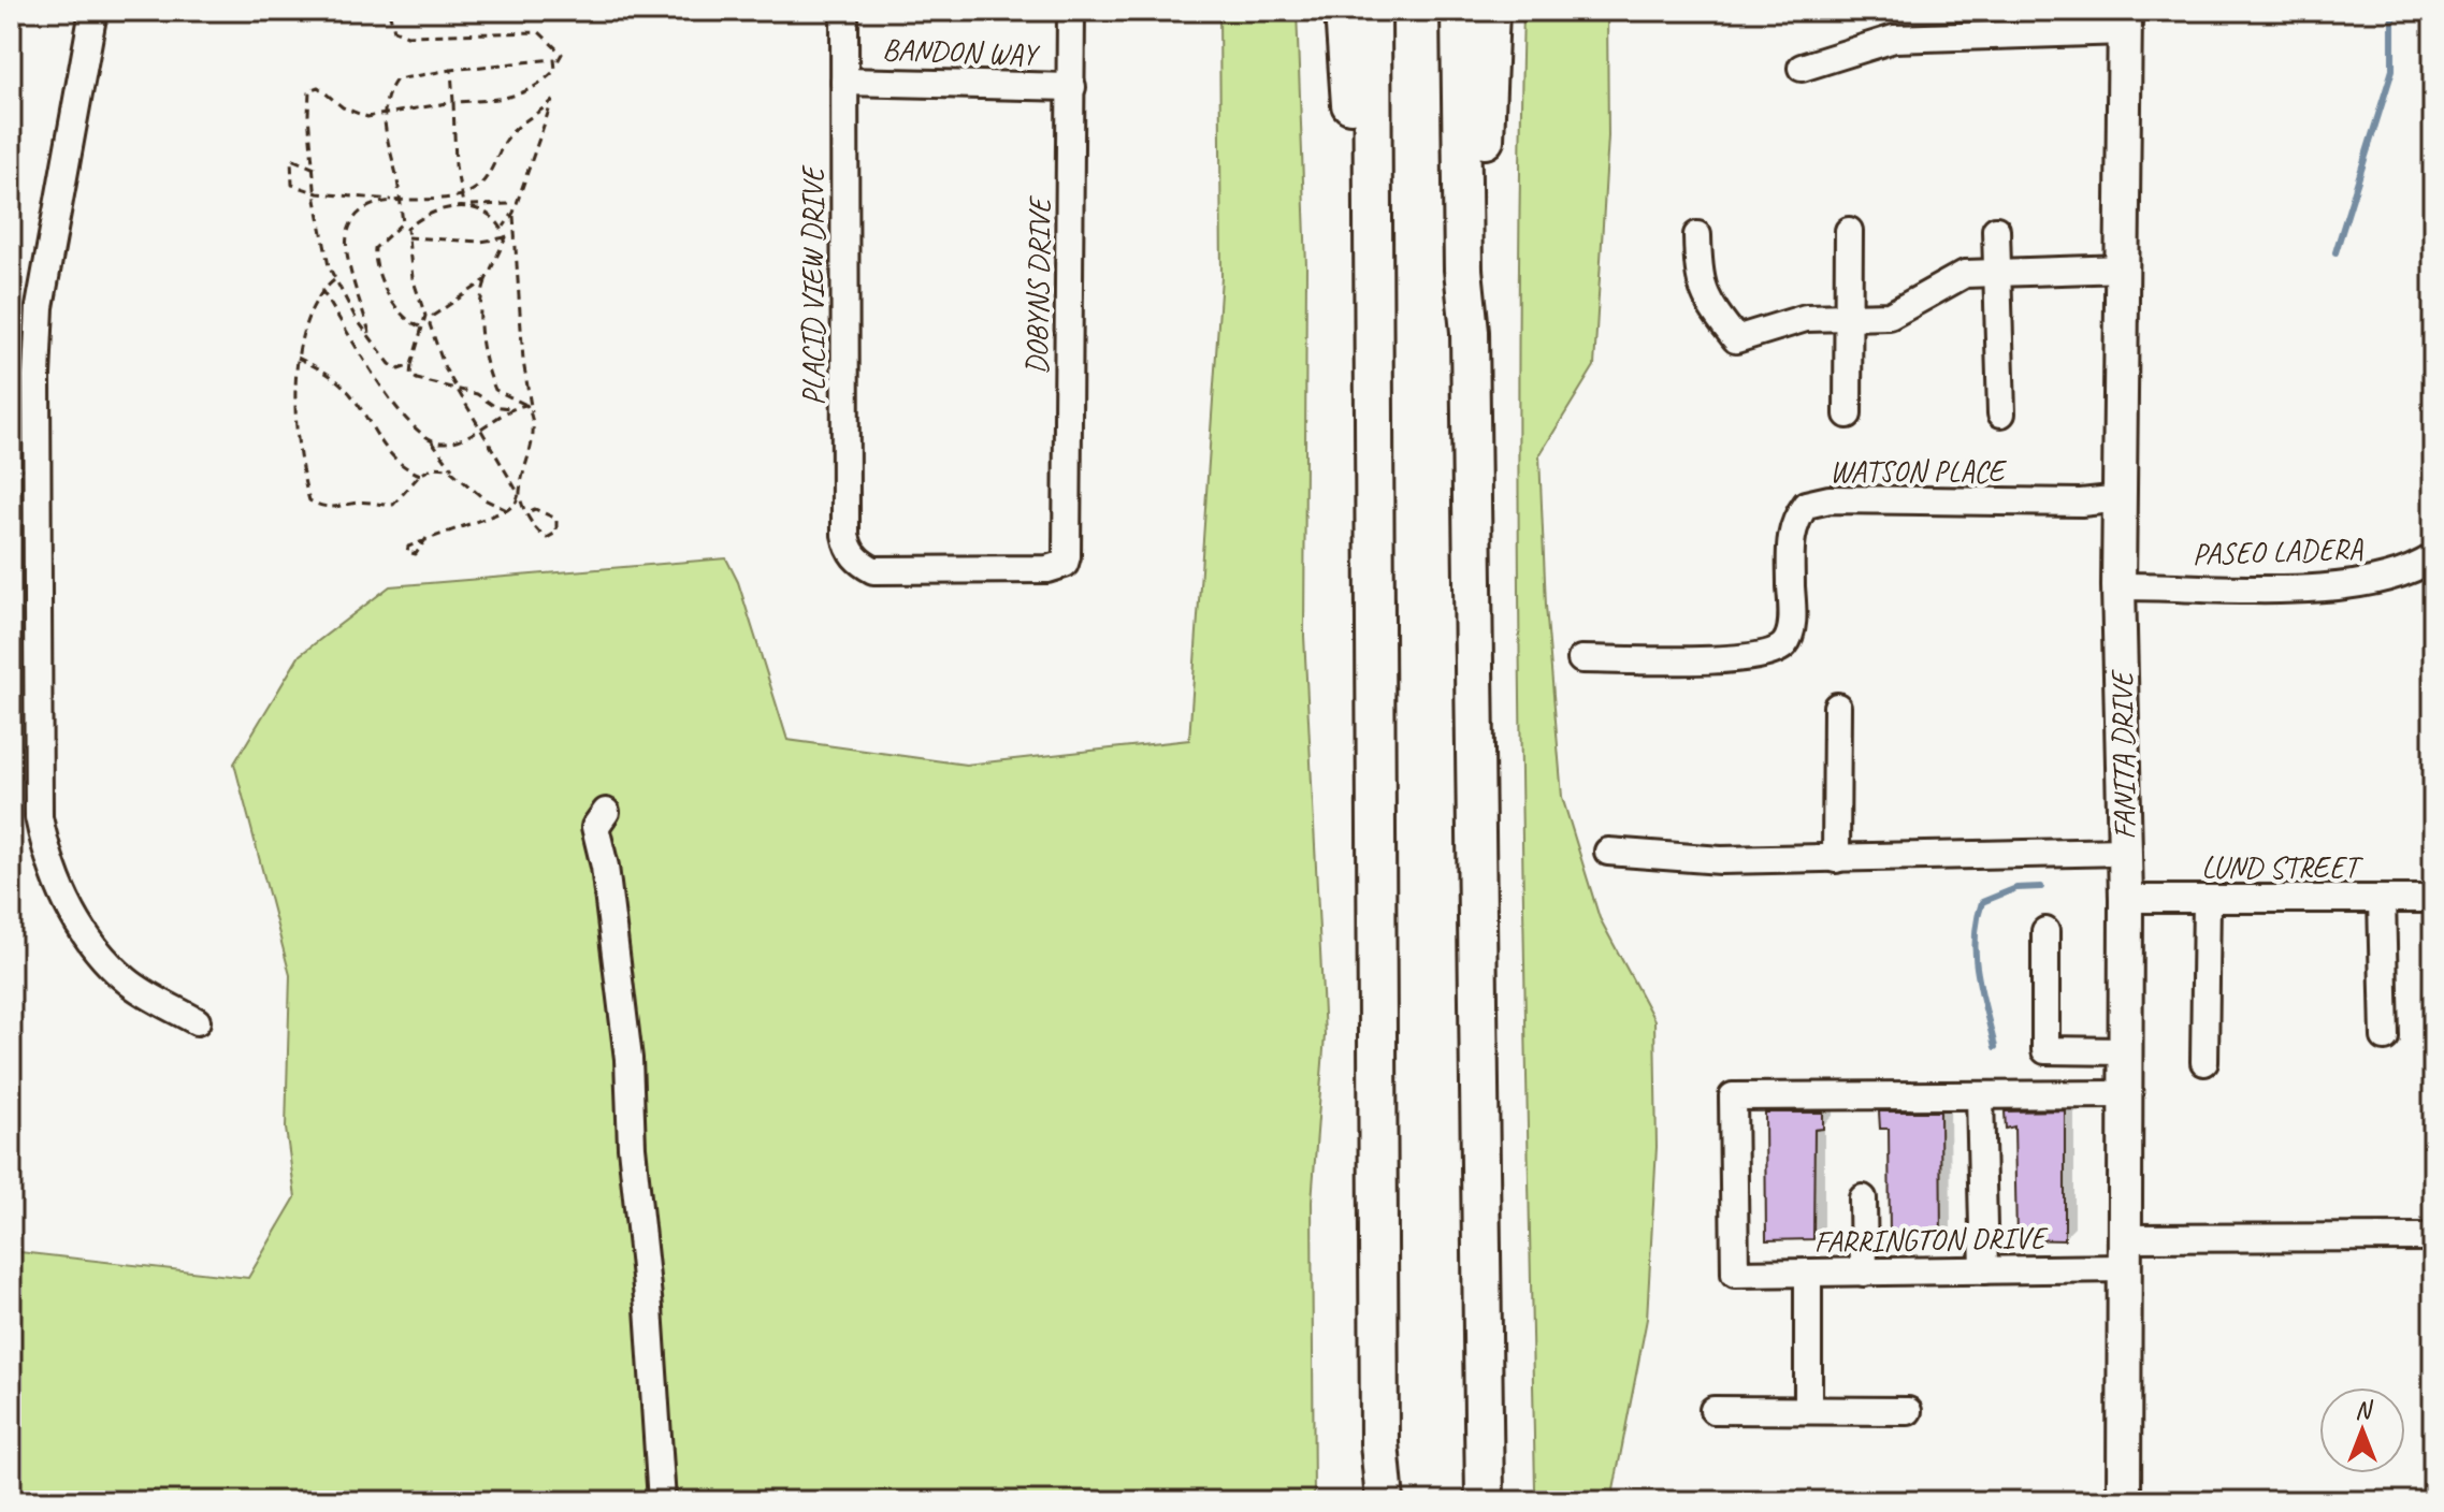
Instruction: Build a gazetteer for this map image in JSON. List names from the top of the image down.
{
  "streets": {
    "main road": ["FANITA DRIVE"],
    "street": [
      "BANDON WAY",
      "PLACID VIEW DRIVE",
      "DOBYNS DRIVE",
      "WATSON PLACE",
      "PASEO LADERA",
      "LUND STREET",
      "FARRINGTON DRIVE"
    ]
  },
  "crossings": [
    ["BANDON WAY", "PLACID VIEW DRIVE"],
    ["BANDON WAY", "DOBYNS DRIVE"],
    ["PLACID VIEW DRIVE", "DOBYNS DRIVE"],
    ["WATSON PLACE", "FANITA DRIVE"],
    ["PASEO LADERA", "FANITA DRIVE"],
    ["FANITA DRIVE", "LUND STREET"],
    ["FANITA DRIVE", "FARRINGTON DRIVE"]
  ],
  "north": "top"
}
